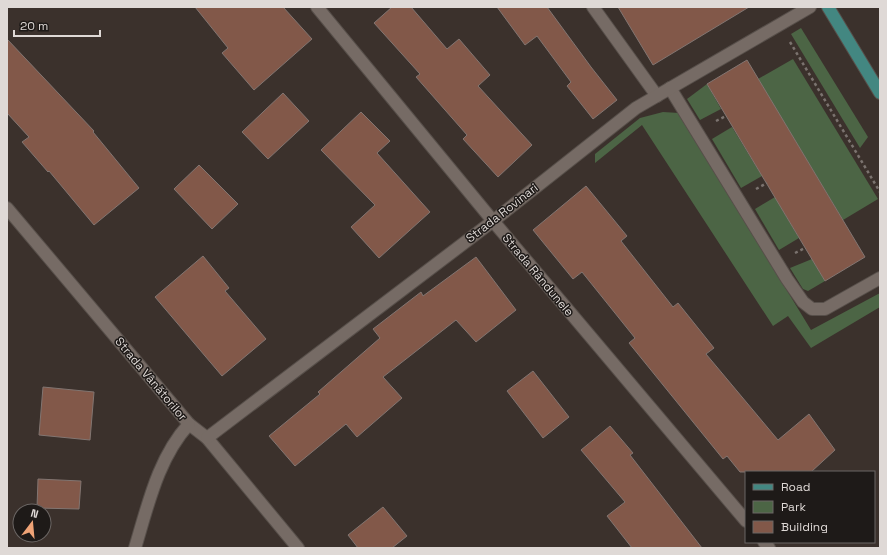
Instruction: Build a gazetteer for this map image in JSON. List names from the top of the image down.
{
  "streets": {
    "street": ["Strada Rovinari", "Strada Rândunele", "Strada Vânătorilor"]
  },
  "crossings": [
    ["Strada Rovinari", "Strada Rândunele"],
    ["Strada Rovinari", "Strada Vânătorilor"]
  ],
  "legend": ["Road", "Park", "Building"],
  "scale_bar": "20 m",
  "north": "top"
}
